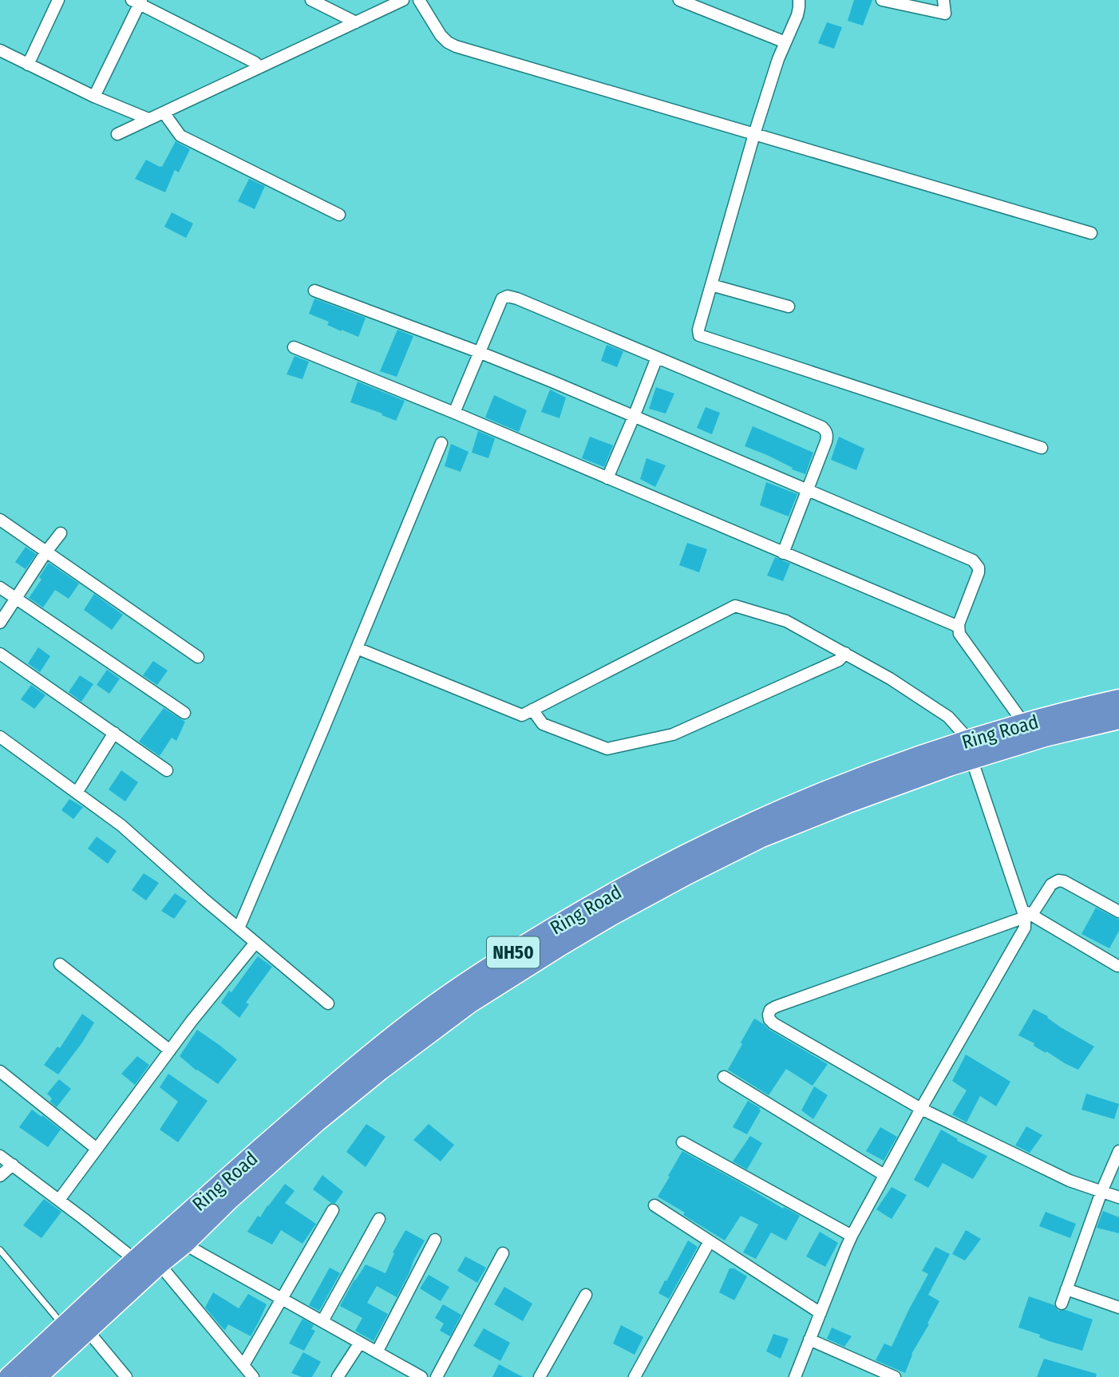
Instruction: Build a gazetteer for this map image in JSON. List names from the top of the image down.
{
  "streets": {
    "highway": ["Ring Road", "NH50"]
  }
}
